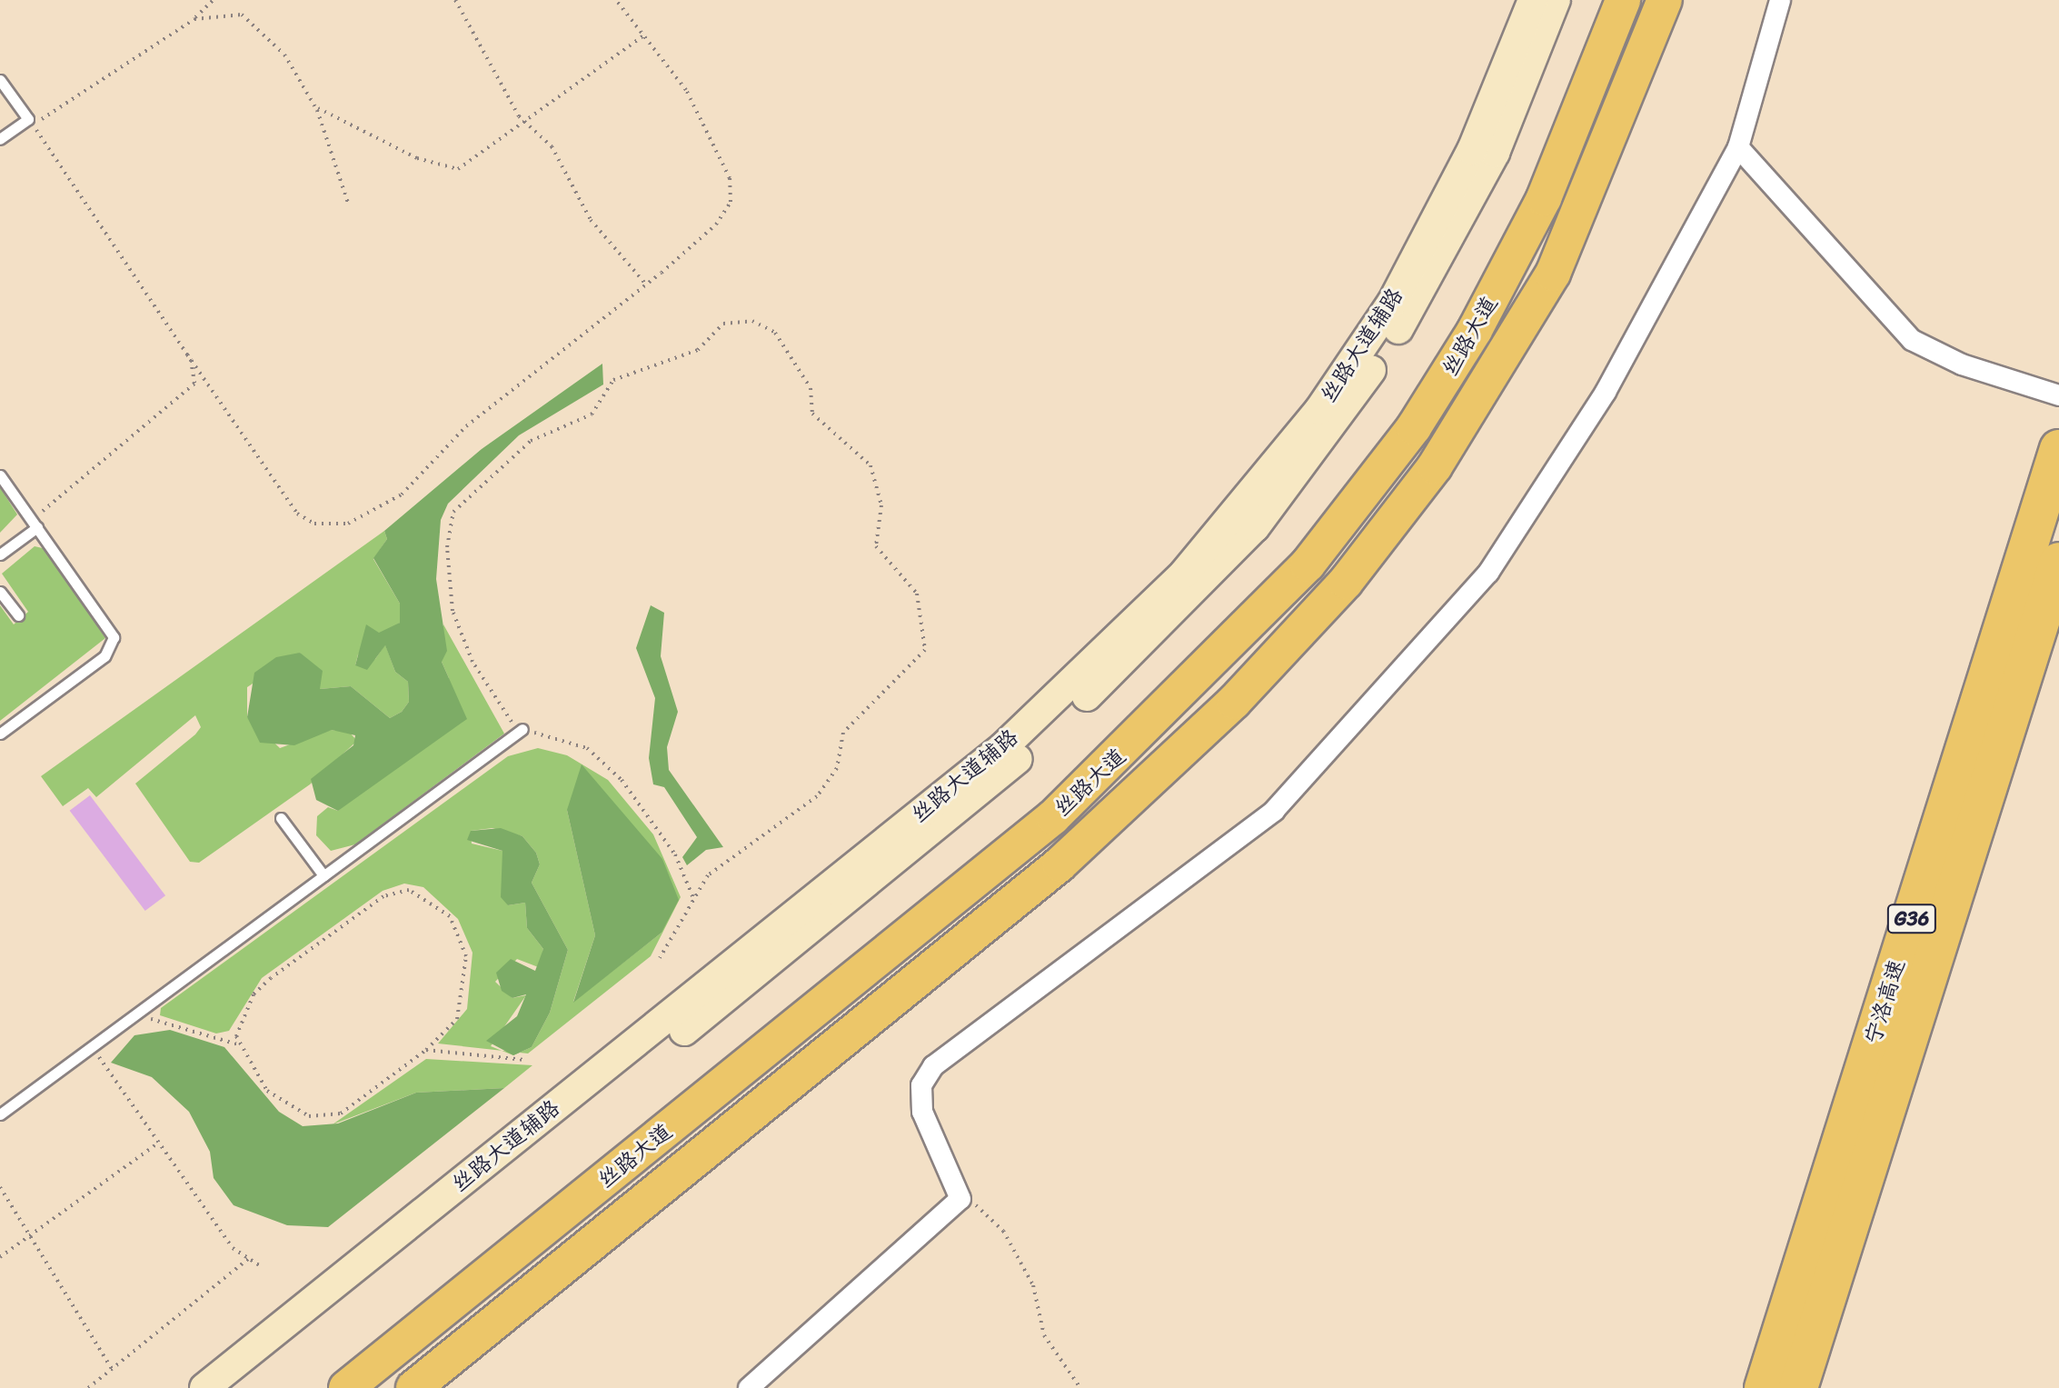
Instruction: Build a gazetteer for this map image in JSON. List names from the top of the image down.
{
  "streets": {
    "highway": ["丝路大道", "G36", "宁洛高速"],
    "main road": ["丝路大道辅路"]
  }
}
